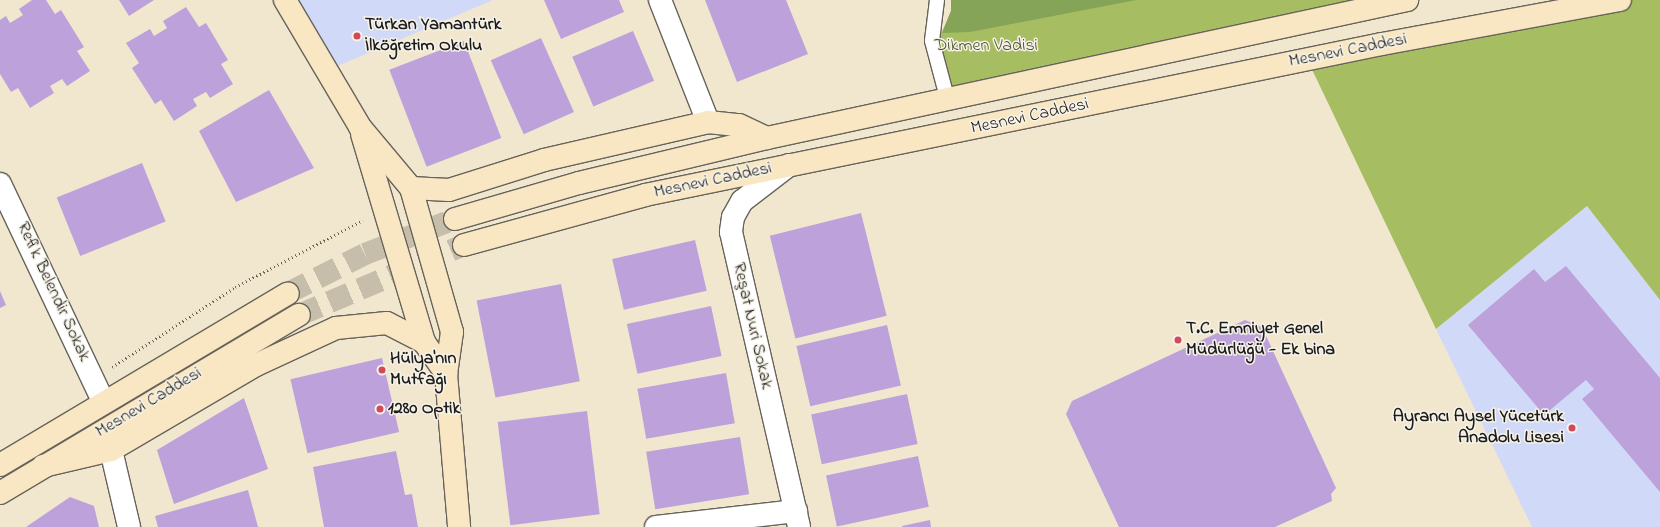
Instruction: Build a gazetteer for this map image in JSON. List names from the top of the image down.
{
  "streets": {
    "main road": ["Mesnevi Caddesi"],
    "street": ["Refik Belendir Sokak", "Reşat Nuri Sokak"]
  },
  "crossings": [
    ["Mesnevi Caddesi", "Refik Belendir Sokak"],
    ["Mesnevi Caddesi", "Reşat Nuri Sokak"]
  ],
  "parks": ["Dikmen Vadisi"],
  "places": [
    "Türkan Yamantürk İlköğretim Okulu",
    "T.C. Emniyet Genel Müdürlüğü - Ek bina",
    "Hülya'nın Mutfağı",
    "1280 Optik",
    "Ayrancı Aysel Yücetürk Anadolu Lisesi"
  ]
}
